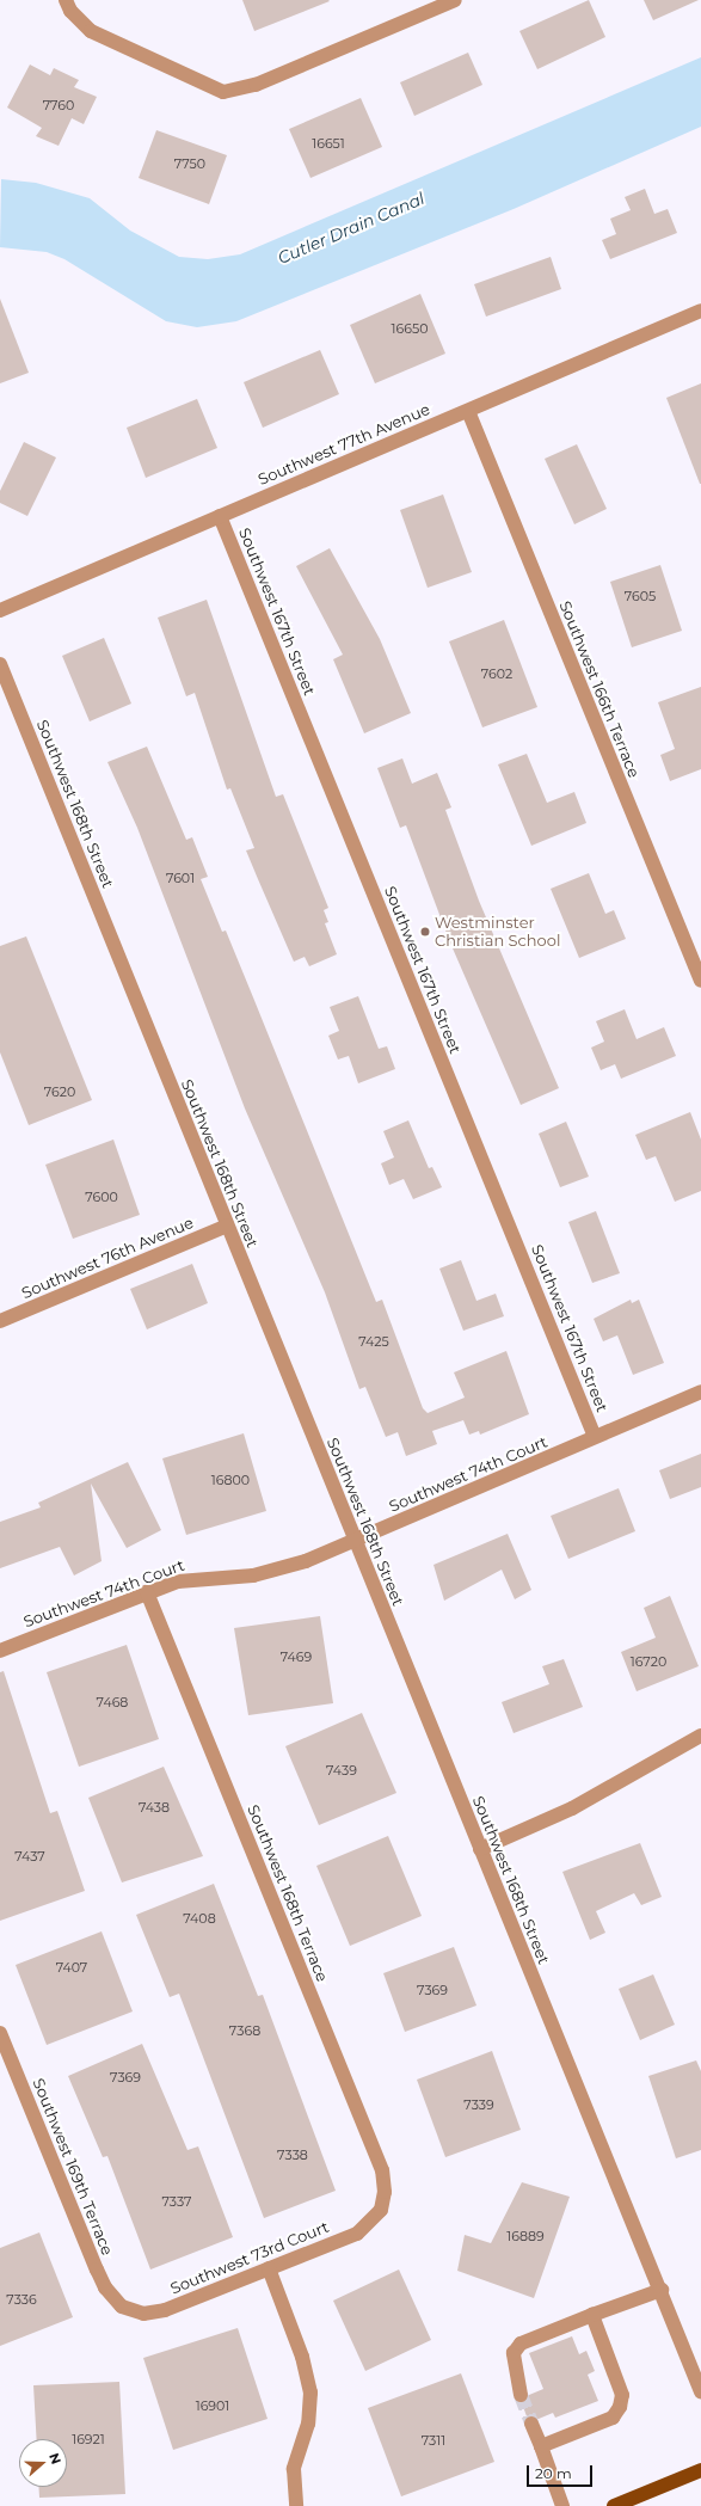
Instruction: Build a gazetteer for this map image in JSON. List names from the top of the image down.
{
  "streets": {
    "street": [
      "Southwest 77th Avenue",
      "Southwest 167th Street",
      "Southwest 166th Terrace",
      "Southwest 168th Street",
      "Southwest 76th Avenue",
      "Southwest 74th Court",
      "Southwest 168th Terrace",
      "Southwest 169th Terrace",
      "Southwest 73rd Court"
    ]
  },
  "crossings": [
    ["Southwest 77th Avenue", "Southwest 167th Street"],
    ["Southwest 77th Avenue", "Southwest 166th Terrace"],
    ["Southwest 167th Street", "Southwest 74th Court"],
    ["Southwest 168th Street", "Southwest 76th Avenue"],
    ["Southwest 168th Street", "Southwest 74th Court"],
    ["Southwest 74th Court", "Southwest 168th Terrace"],
    ["Southwest 168th Terrace", "Southwest 73rd Court"],
    ["Southwest 169th Terrace", "Southwest 73rd Court"]
  ],
  "water": ["Cutler Drain Canal"],
  "places": ["Westminster Christian School"],
  "house_numbers": [
    "7760",
    "16651",
    "7750",
    "16650",
    "7605",
    "7602",
    "7601",
    "7620",
    "7600",
    "7425",
    "16800",
    "7469",
    "16720",
    "7468",
    "7439",
    "7438",
    "7437",
    "7408",
    "7407",
    "7369",
    "7368",
    "7369",
    "7339",
    "7338",
    "7337",
    "16889",
    "7336",
    "16901",
    "16921",
    "7311"
  ],
  "scale_bar": "20 m",
  "north": "right"
}
